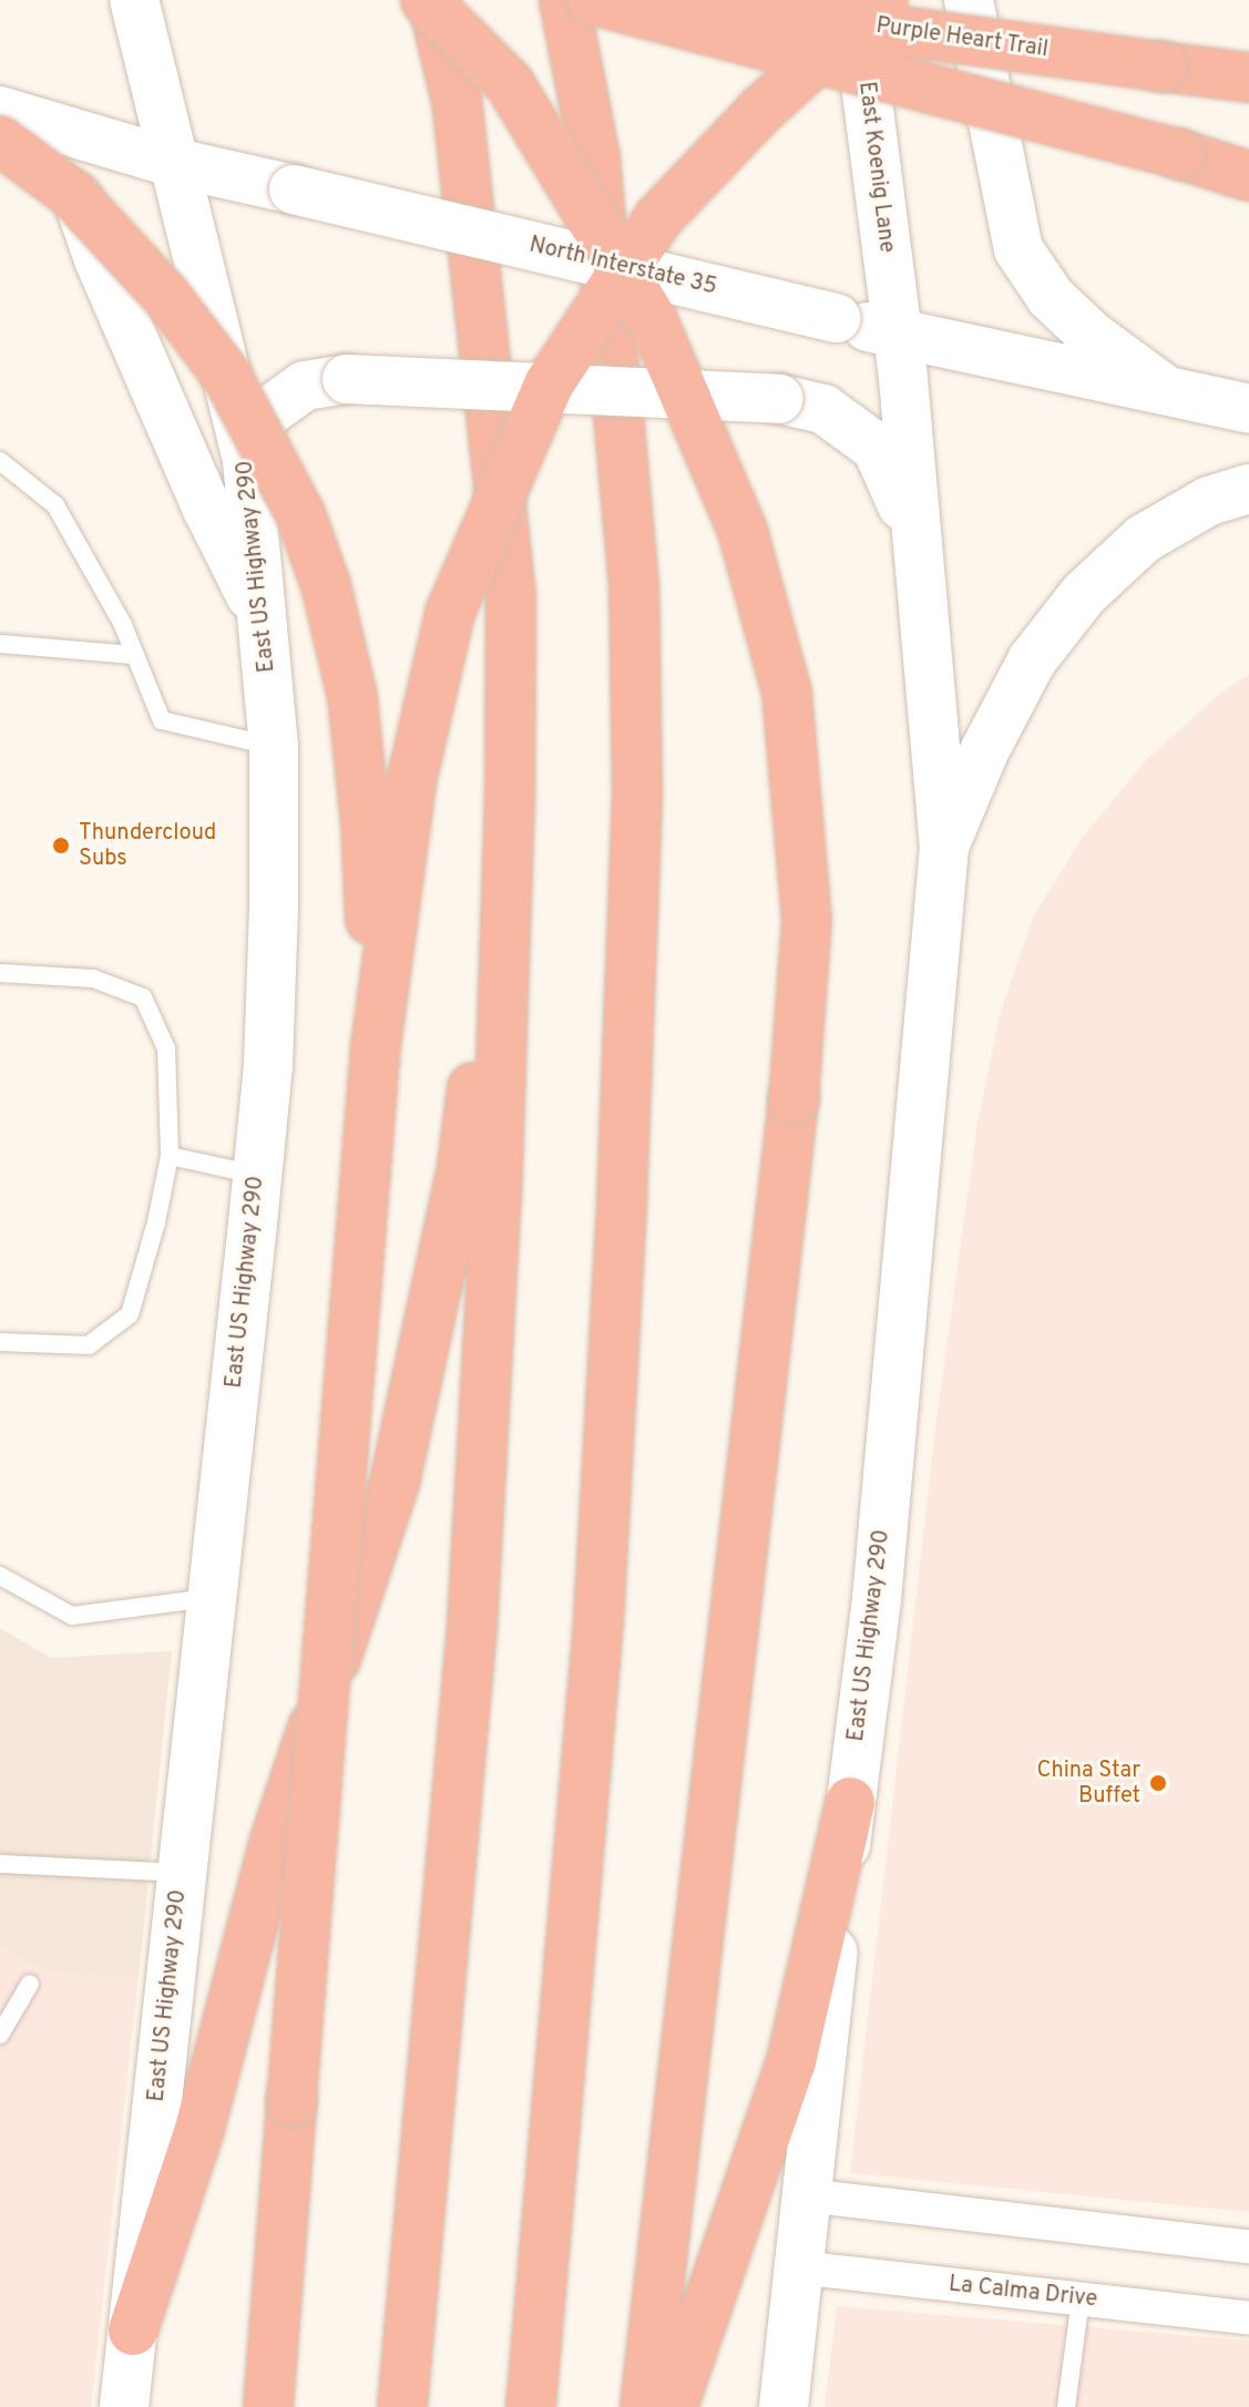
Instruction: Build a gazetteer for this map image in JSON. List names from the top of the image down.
{
  "streets": {
    "highway": ["Purple Heart Trail"],
    "main road": ["East Koenig Lane", "North Interstate 35", "East US Highway 290"],
    "street": ["La Calma Drive"]
  },
  "crossings": [
    ["East Koenig Lane", "North Interstate 35"],
    ["East Koenig Lane", "East US Highway 290"],
    ["North Interstate 35", "East US Highway 290"],
    ["East US Highway 290", "La Calma Drive"]
  ],
  "places": ["Thundercloud Subs", "China Star Buffet"]
}
